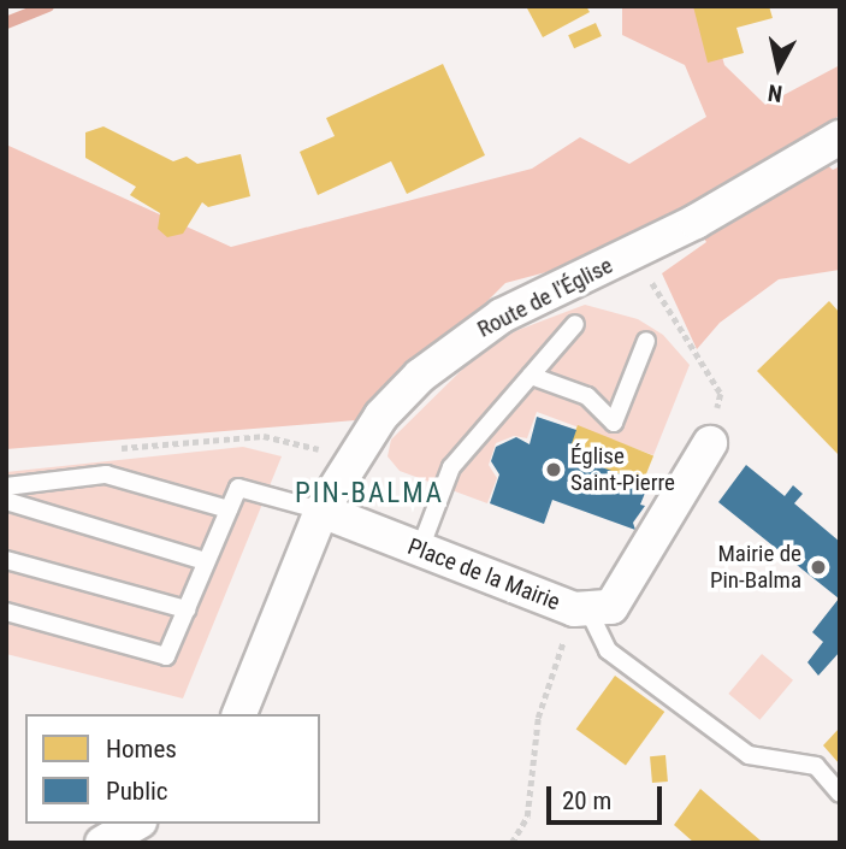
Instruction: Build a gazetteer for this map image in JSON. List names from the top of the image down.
{
  "streets": {
    "street": ["Route de l'Église", "Place de la Mairie"]
  },
  "crossings": [
    ["Route de l'Église", "Place de la Mairie"]
  ],
  "districts": ["PIN-BALMA"],
  "places": ["Église Saint-Pierre", "Mairie de Pin-Balma"],
  "legend": ["Homes", "Public"],
  "scale_bar": "20 m",
  "north": "bottom"
}
